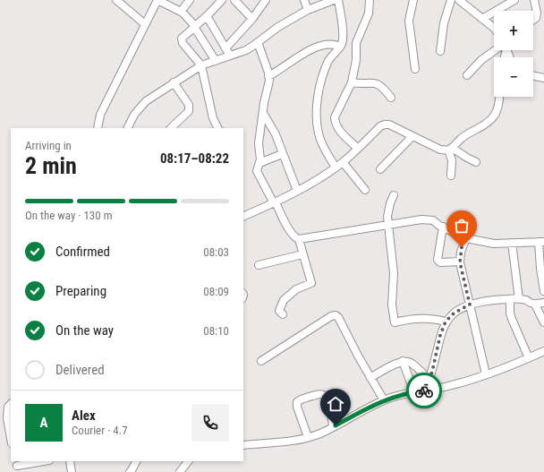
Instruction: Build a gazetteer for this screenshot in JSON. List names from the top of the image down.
{
  "page": {
    "map_buttons": ["+", "−"],
    "heading": ["2 min", "Arriving in", "08:17–08:22"],
    "panel": ["Alex", "Courier · 4.7"],
    "bar": "On the way · 130 m",
    "list": [
      ["Confirmed", "08:03"],
      ["Preparing", "08:09"],
      ["On the way", "08:10"],
      "Delivered"
    ],
    "round": "A"
  }
}
